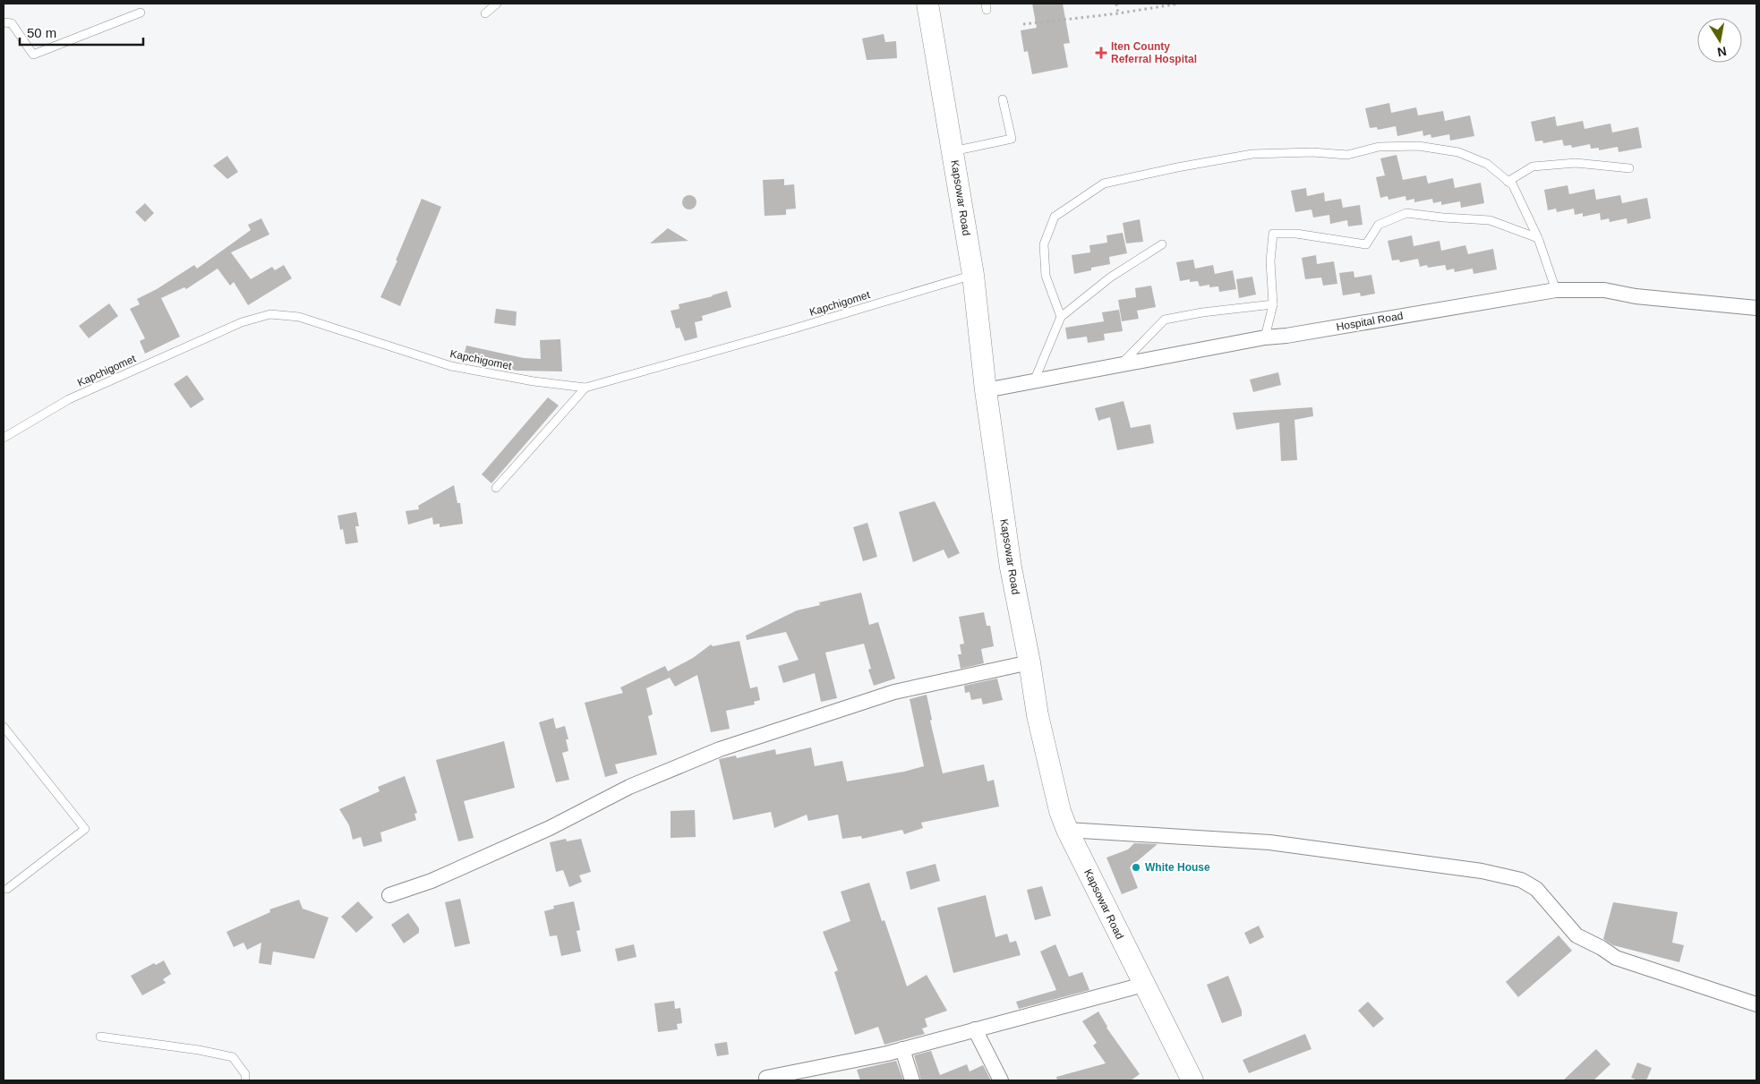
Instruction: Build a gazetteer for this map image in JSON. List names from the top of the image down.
{
  "streets": {
    "main road": ["Kapsowar Road"],
    "street": ["Hospital Road"],
    "lane": ["Kapchigomet"]
  },
  "crossings": [
    ["Kapsowar Road", "Kapchigomet"],
    ["Kapsowar Road", "Hospital Road"]
  ],
  "places": {
    "health": ["Iten County Referral Hospital"],
    "other": ["White House"]
  },
  "scale_bar": "50 m",
  "north": "bottom"
}
